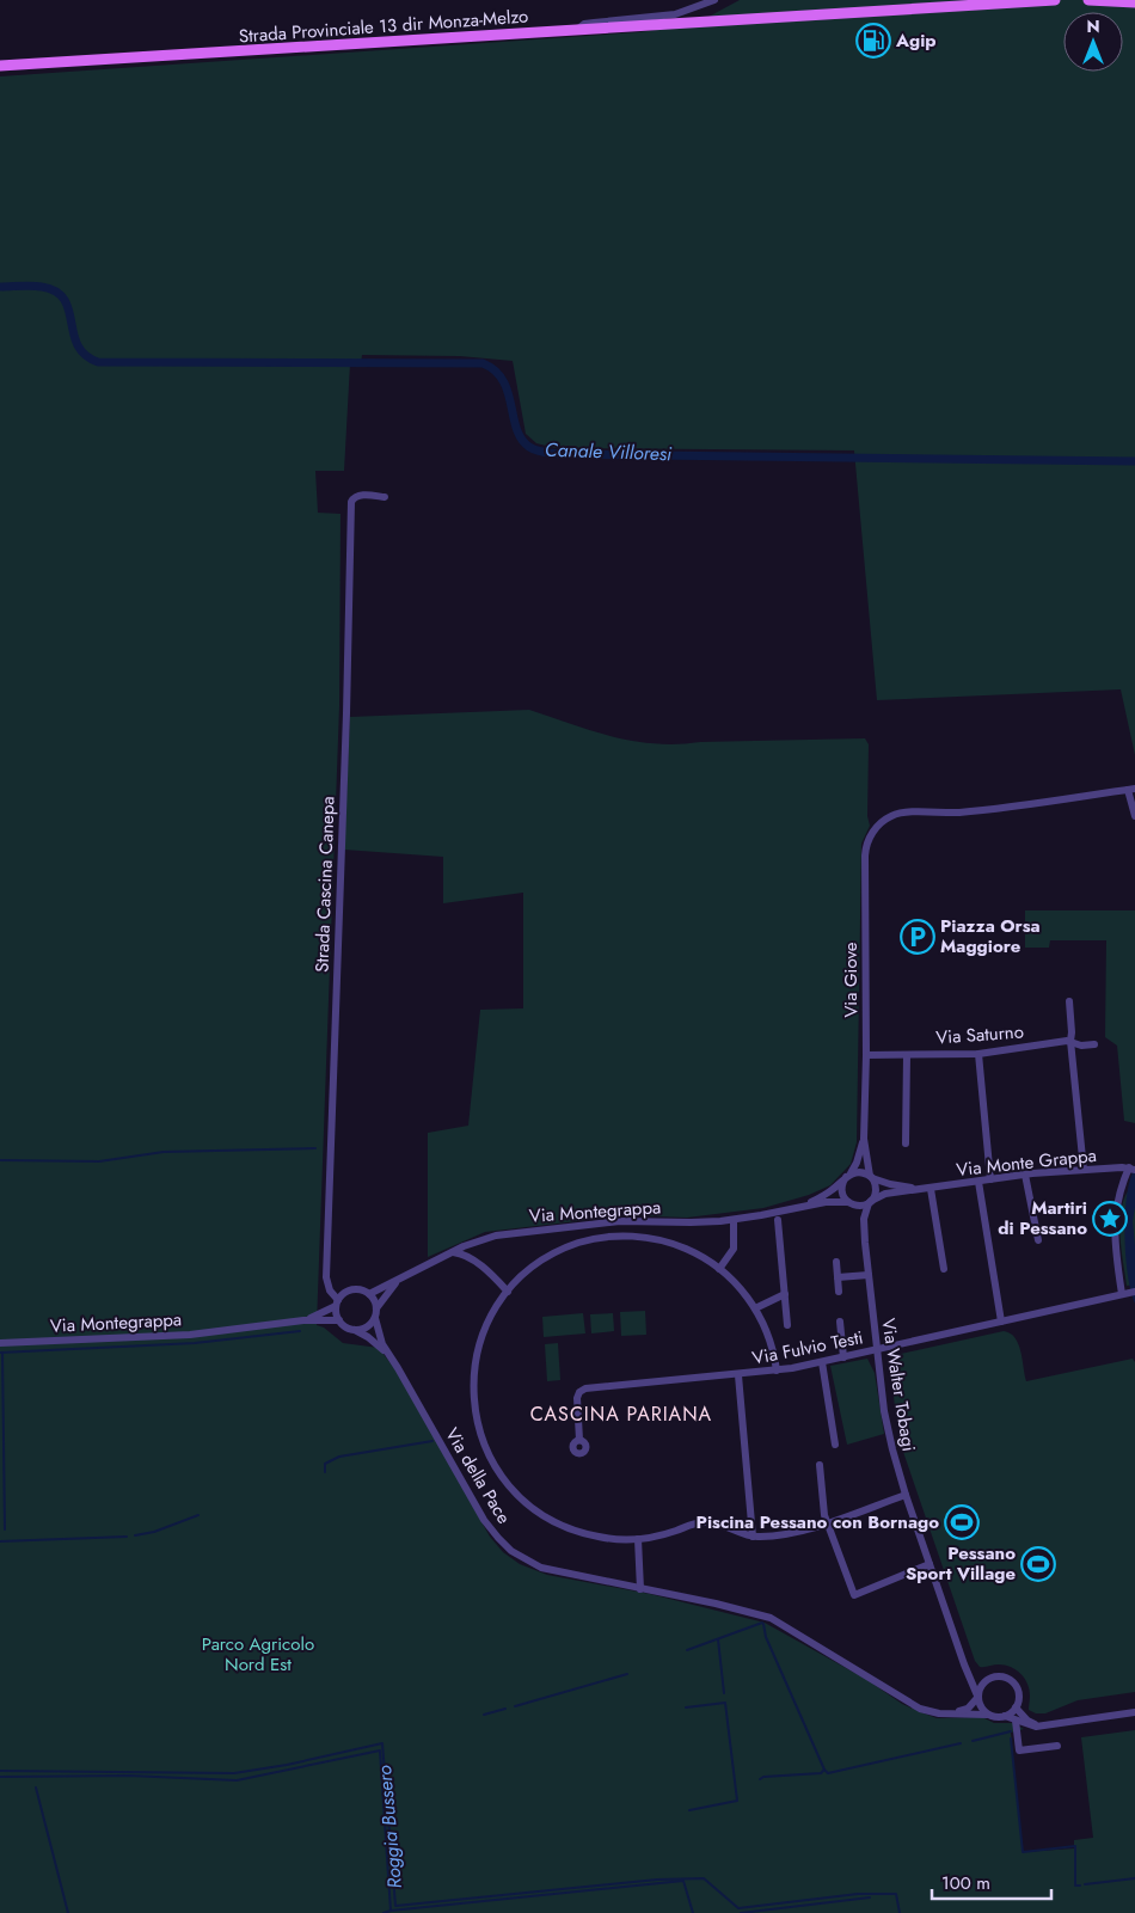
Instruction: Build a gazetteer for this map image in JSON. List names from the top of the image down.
{
  "streets": {
    "main road": ["Strada Provinciale 13 dir Monza-Melzo"],
    "street": [
      "Strada Cascina Canepa",
      "Via Giove",
      "Via Saturno",
      "Via Monte Grappa",
      "Via Montegrappa",
      "Via Fulvio Testi",
      "Via Walter Tobagi",
      "Via della Pace"
    ]
  },
  "crossings": [
    ["Strada Cascina Canepa", "Via Montegrappa"],
    ["Strada Cascina Canepa", "Via della Pace"],
    ["Via Giove", "Via Saturno"],
    ["Via Giove", "Via Monte Grappa"],
    ["Via Giove", "Via Montegrappa"],
    ["Via Giove", "Via Walter Tobagi"],
    ["Via Monte Grappa", "Via Montegrappa"],
    ["Via Monte Grappa", "Via Fulvio Testi"],
    ["Via Monte Grappa", "Via Walter Tobagi"],
    ["Via Montegrappa", "Via Walter Tobagi"],
    ["Via Montegrappa", "Via della Pace"],
    ["Via Fulvio Testi", "Via Walter Tobagi"],
    ["Via Walter Tobagi", "Via della Pace"]
  ],
  "districts": ["CASCINA PARIANA"],
  "water": ["Canale Villoresi", "Roggia Bussero"],
  "parks": ["Parco Agricolo Nord Est"],
  "places": {
    "fuel station": ["Agip"],
    "parking": ["Piazza Orsa Maggiore"],
    "place": ["Martiri di Pessano"],
    "sports": ["Piscina Pessano con Bornago", "Pessano Sport Village"]
  },
  "scale_bar": "100 m",
  "north": "top"
}
